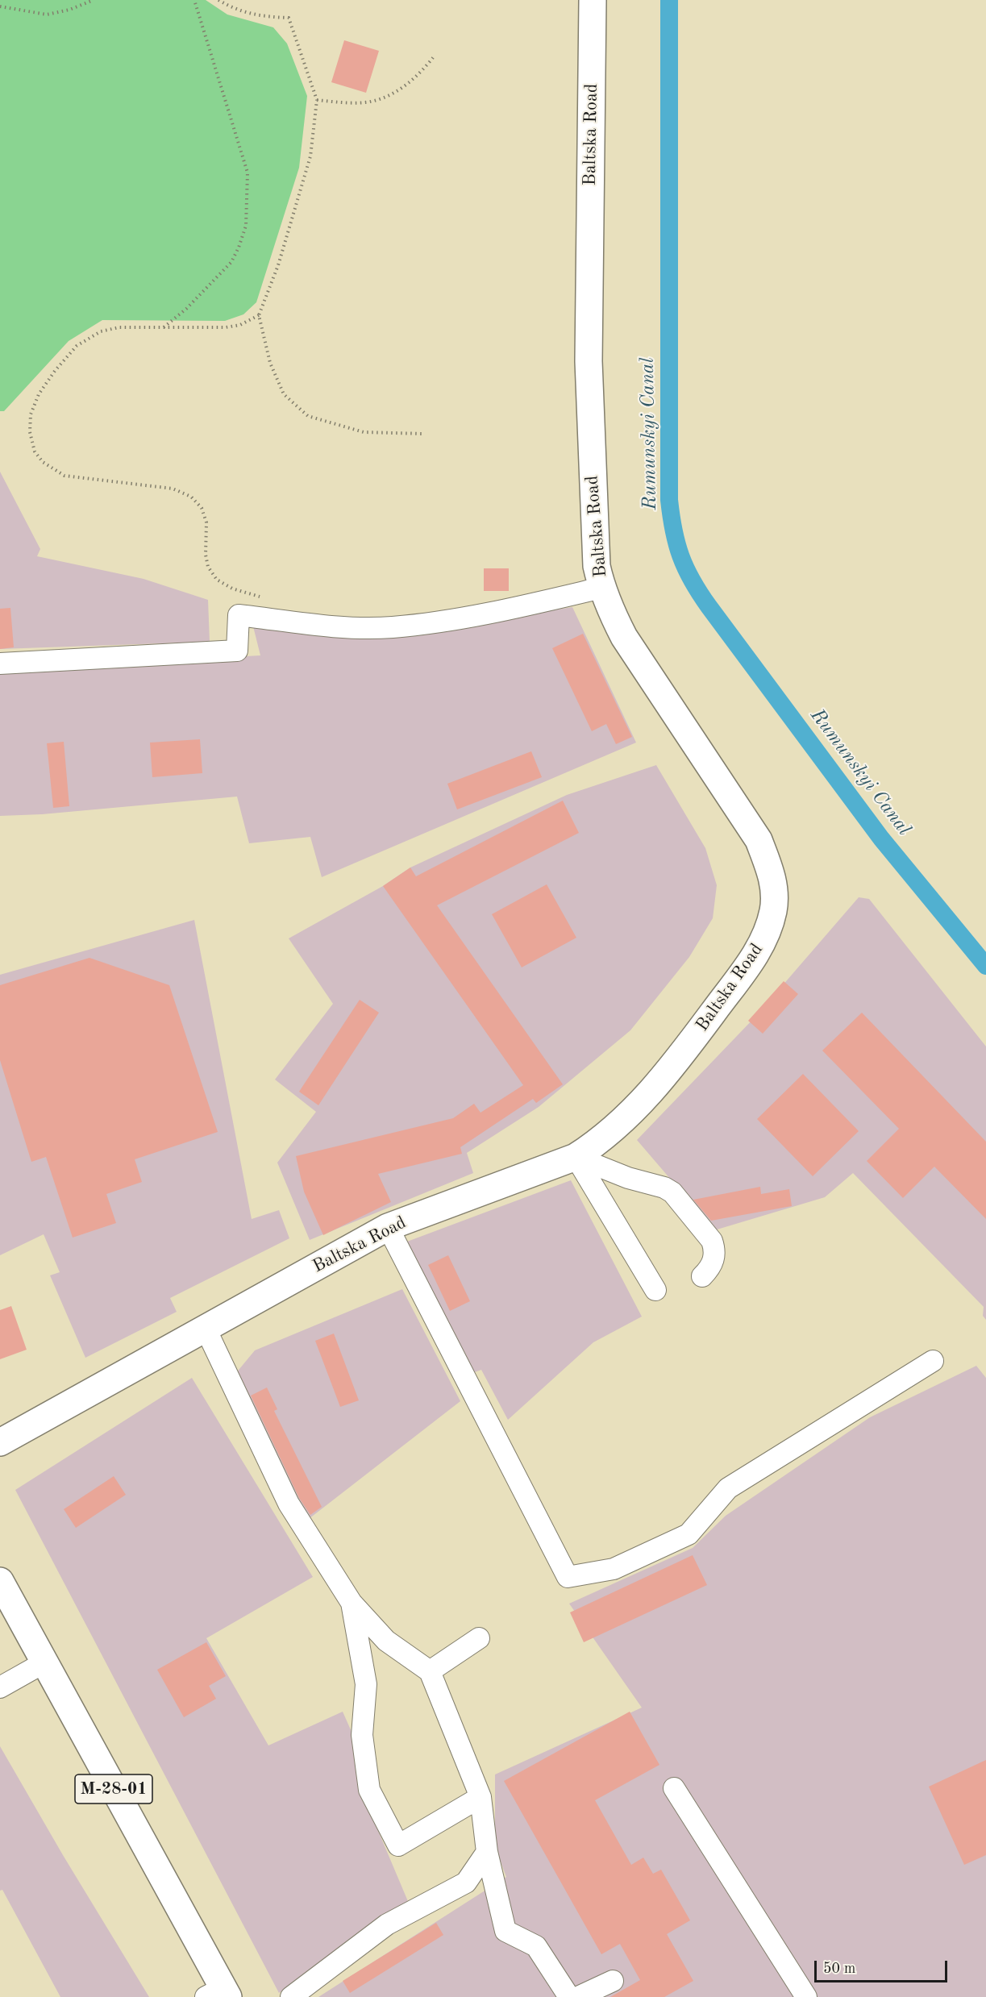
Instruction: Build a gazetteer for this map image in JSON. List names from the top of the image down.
{
  "streets": {
    "main road": ["Baltska Road", "М-28-01"]
  },
  "water": ["Rumunskyi Canal"],
  "scale_bar": "50 m"
}
